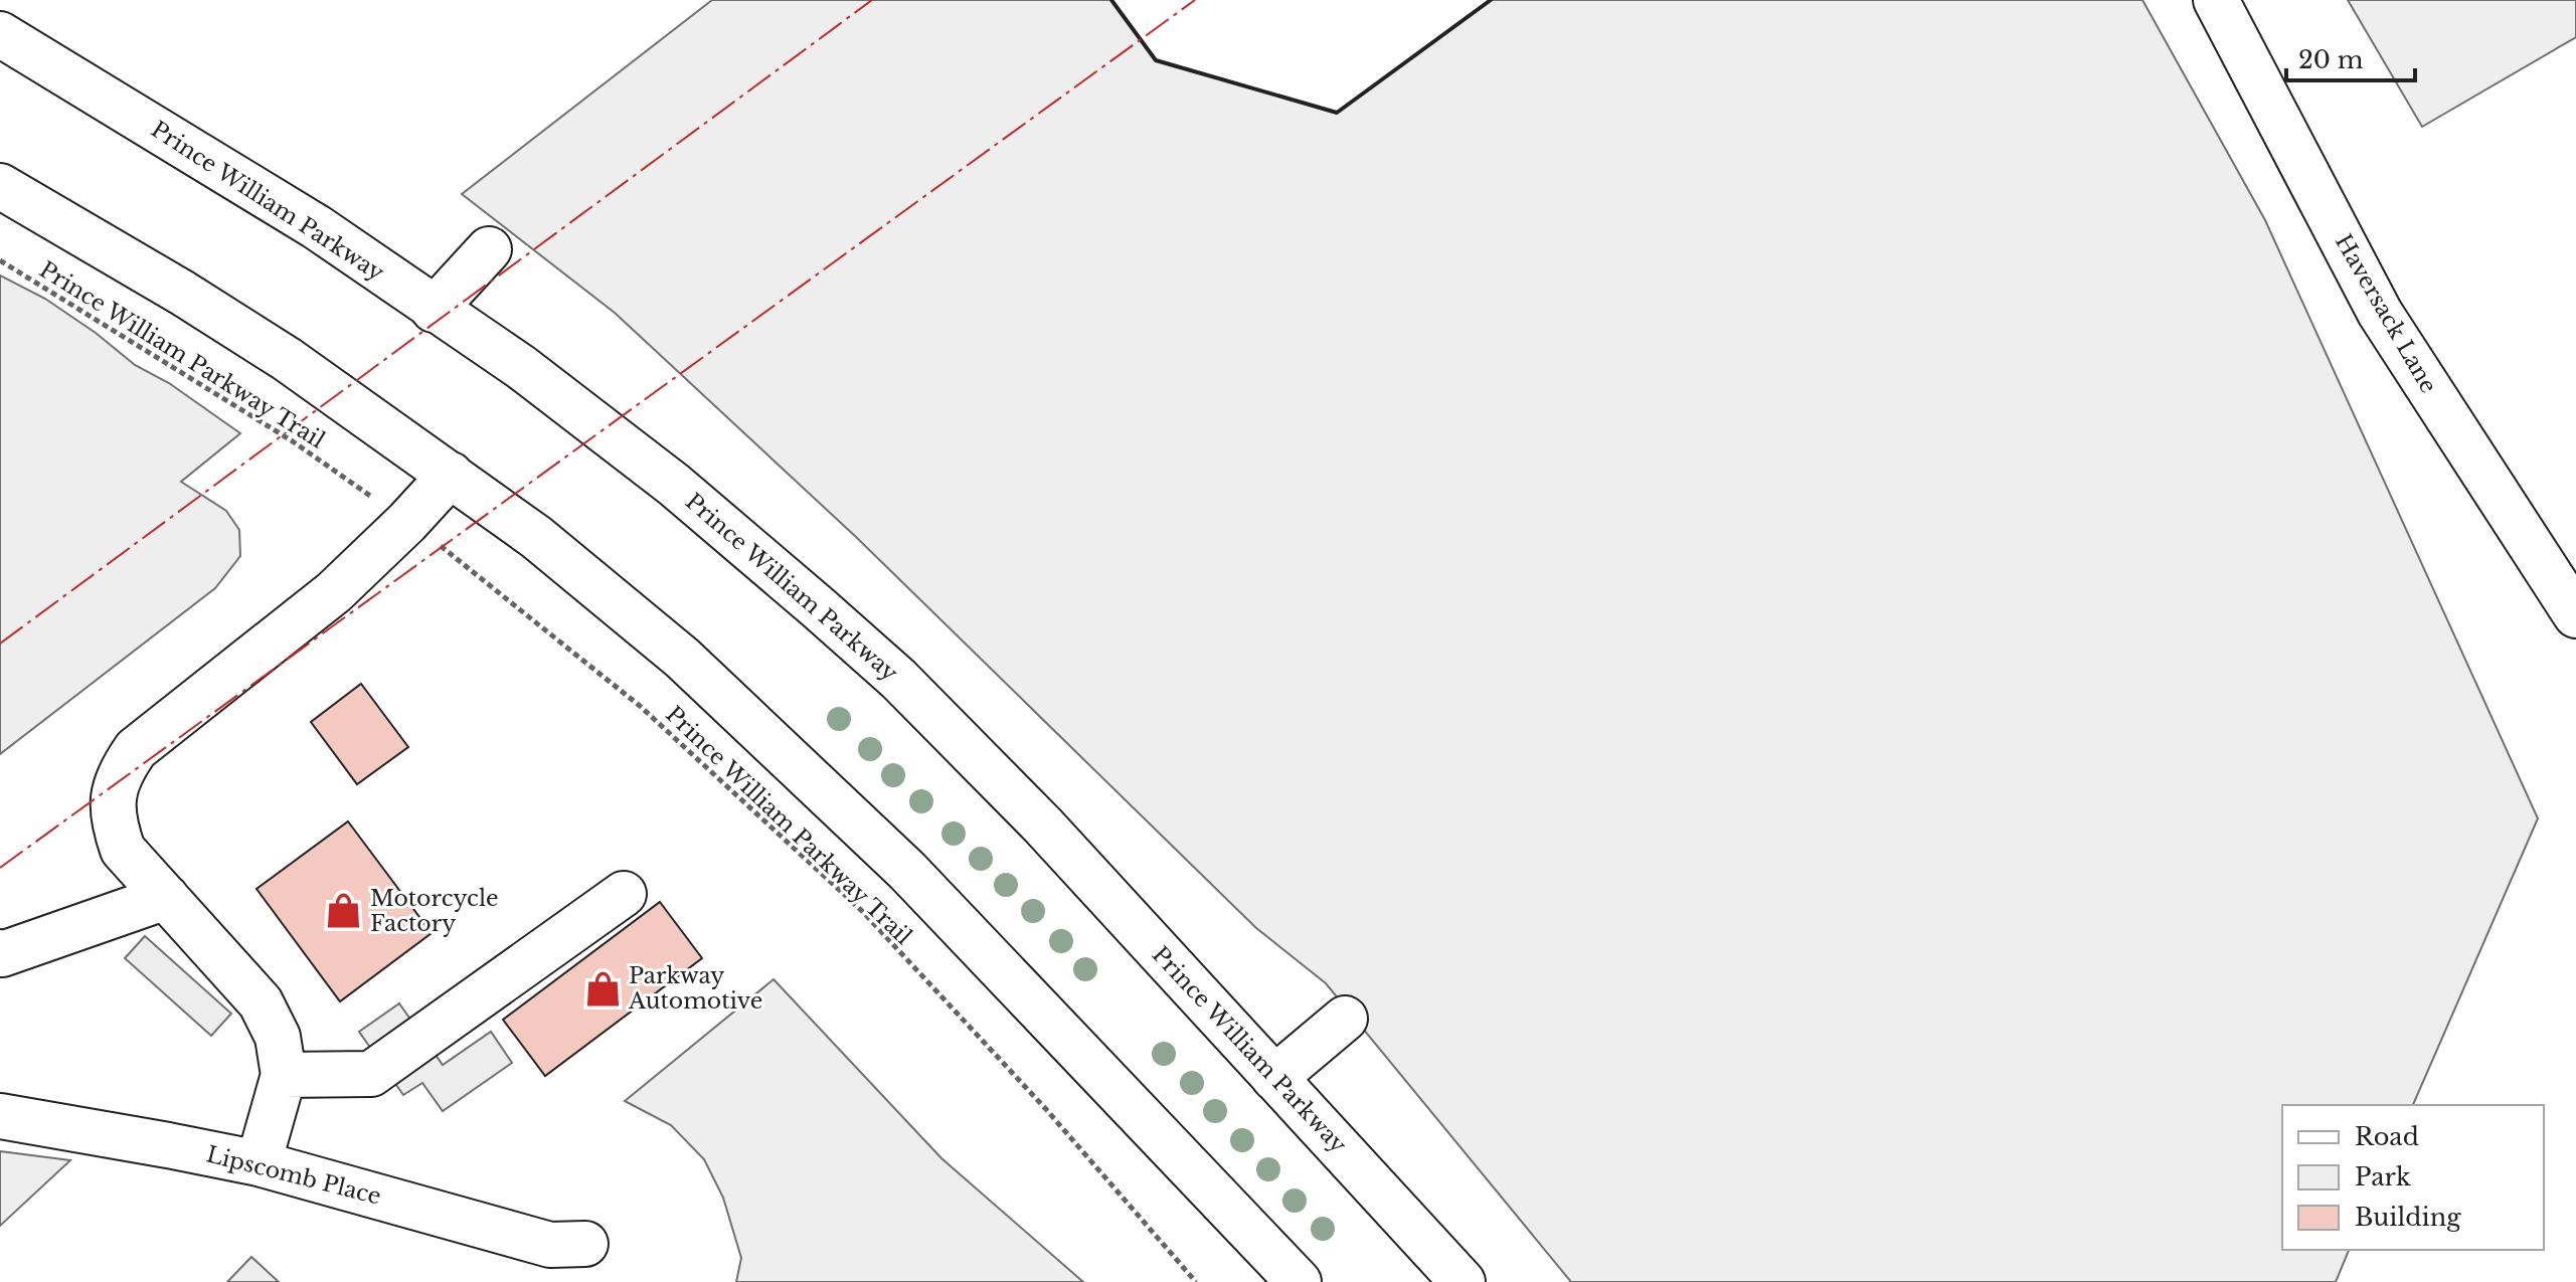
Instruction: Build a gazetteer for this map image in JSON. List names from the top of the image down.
{
  "streets": {
    "main road": ["Prince William Parkway", "Haversack Lane", "Lipscomb Place"],
    "path": ["Prince William Parkway Trail"]
  },
  "places": {
    "shop": ["Motorcycle Factory", "Parkway Automotive"]
  },
  "legend": ["Road", "Park", "Building"],
  "scale_bar": "20 m"
}
